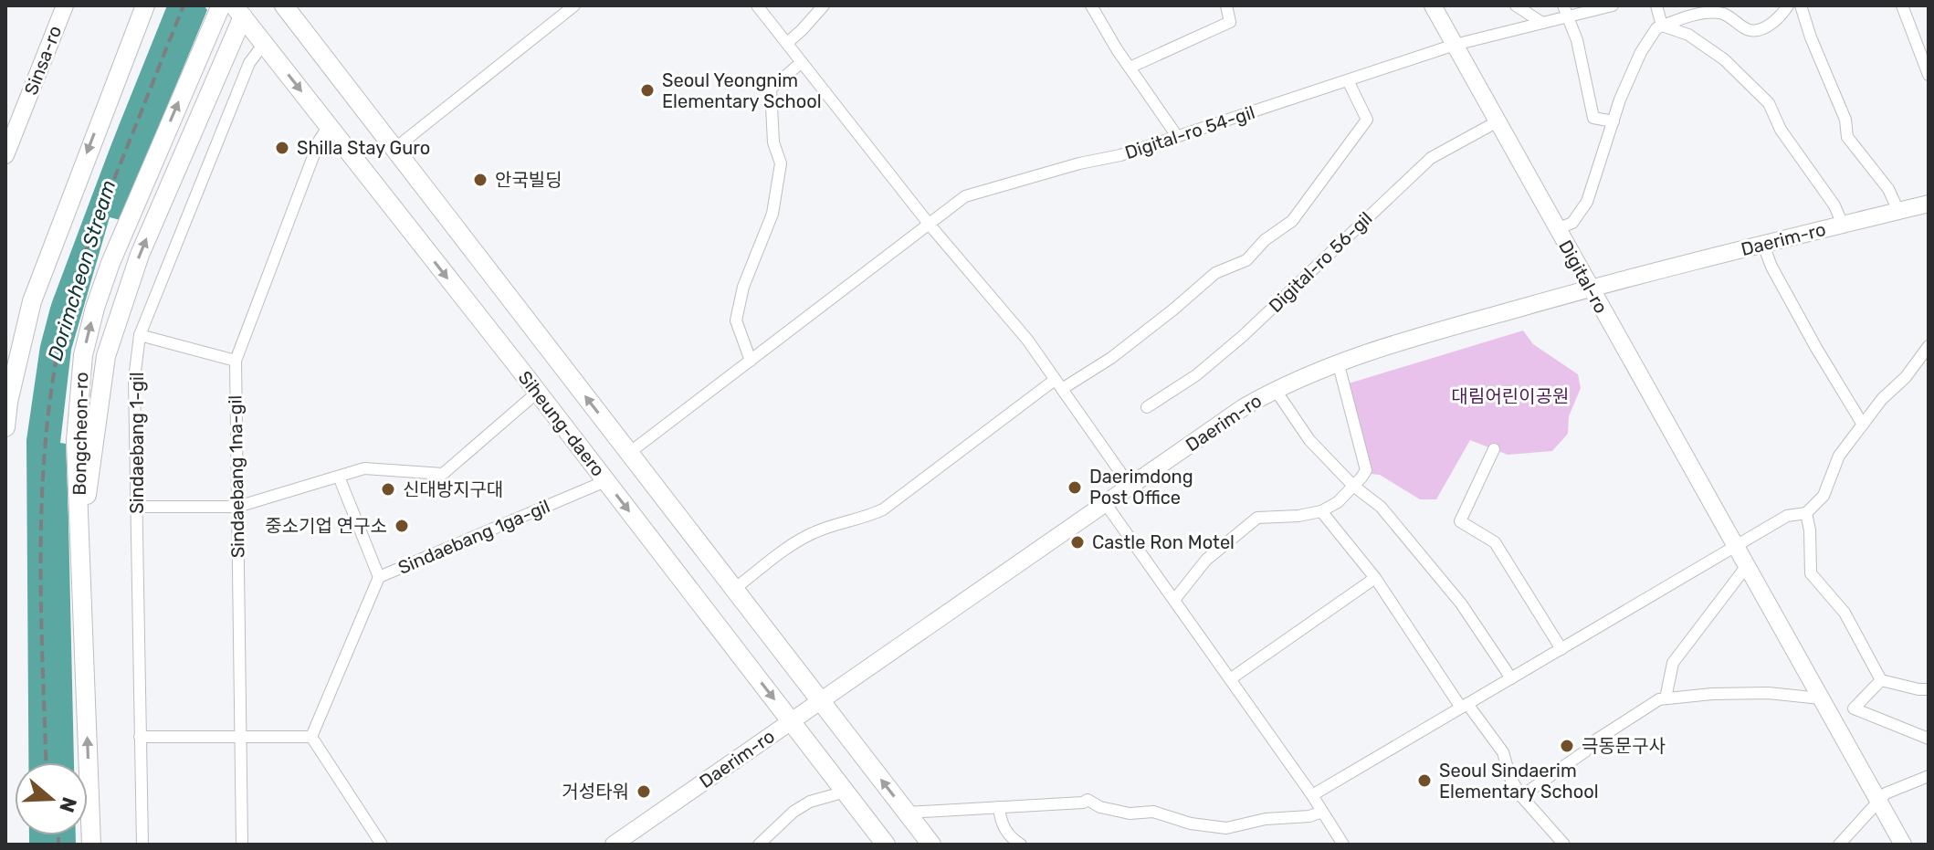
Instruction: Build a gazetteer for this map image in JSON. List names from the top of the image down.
{
  "streets": {
    "main road": [
      "Sinsa-ro",
      "Daerim-ro",
      "Digital-ro",
      "Siheung-daero",
      "Bongcheon-ro"
    ],
    "street": [
      "Digital-ro 54-gil",
      "Digital-ro 56-gil",
      "Sindaebang 1-gil",
      "Sindaebang 1na-gil",
      "Sindaebang 1ga-gil"
    ]
  },
  "crossings": [
    ["Digital-ro 54-gil", "Digital-ro"],
    ["Digital-ro 54-gil", "Siheung-daero"],
    ["Daerim-ro", "Digital-ro"],
    ["Daerim-ro", "Siheung-daero"],
    ["Digital-ro 56-gil", "Digital-ro"],
    ["Siheung-daero", "Sindaebang 1-gil"],
    ["Siheung-daero", "Sindaebang 1na-gil"],
    ["Siheung-daero", "Sindaebang 1ga-gil"]
  ],
  "water": ["Dorimcheon Stream"],
  "parks": ["대림어린이공원"],
  "places": [
    "Seoul Yeongnim Elementary School",
    "Shilla Stay Guro",
    "안국빌딩",
    "Daerimdong Post Office",
    "신대방지구대",
    "중소기업 연구소",
    "Castle Ron Motel",
    "극동문구사",
    "Seoul Sindaerim Elementary School",
    "거성타워"
  ],
  "north": "right"
}
